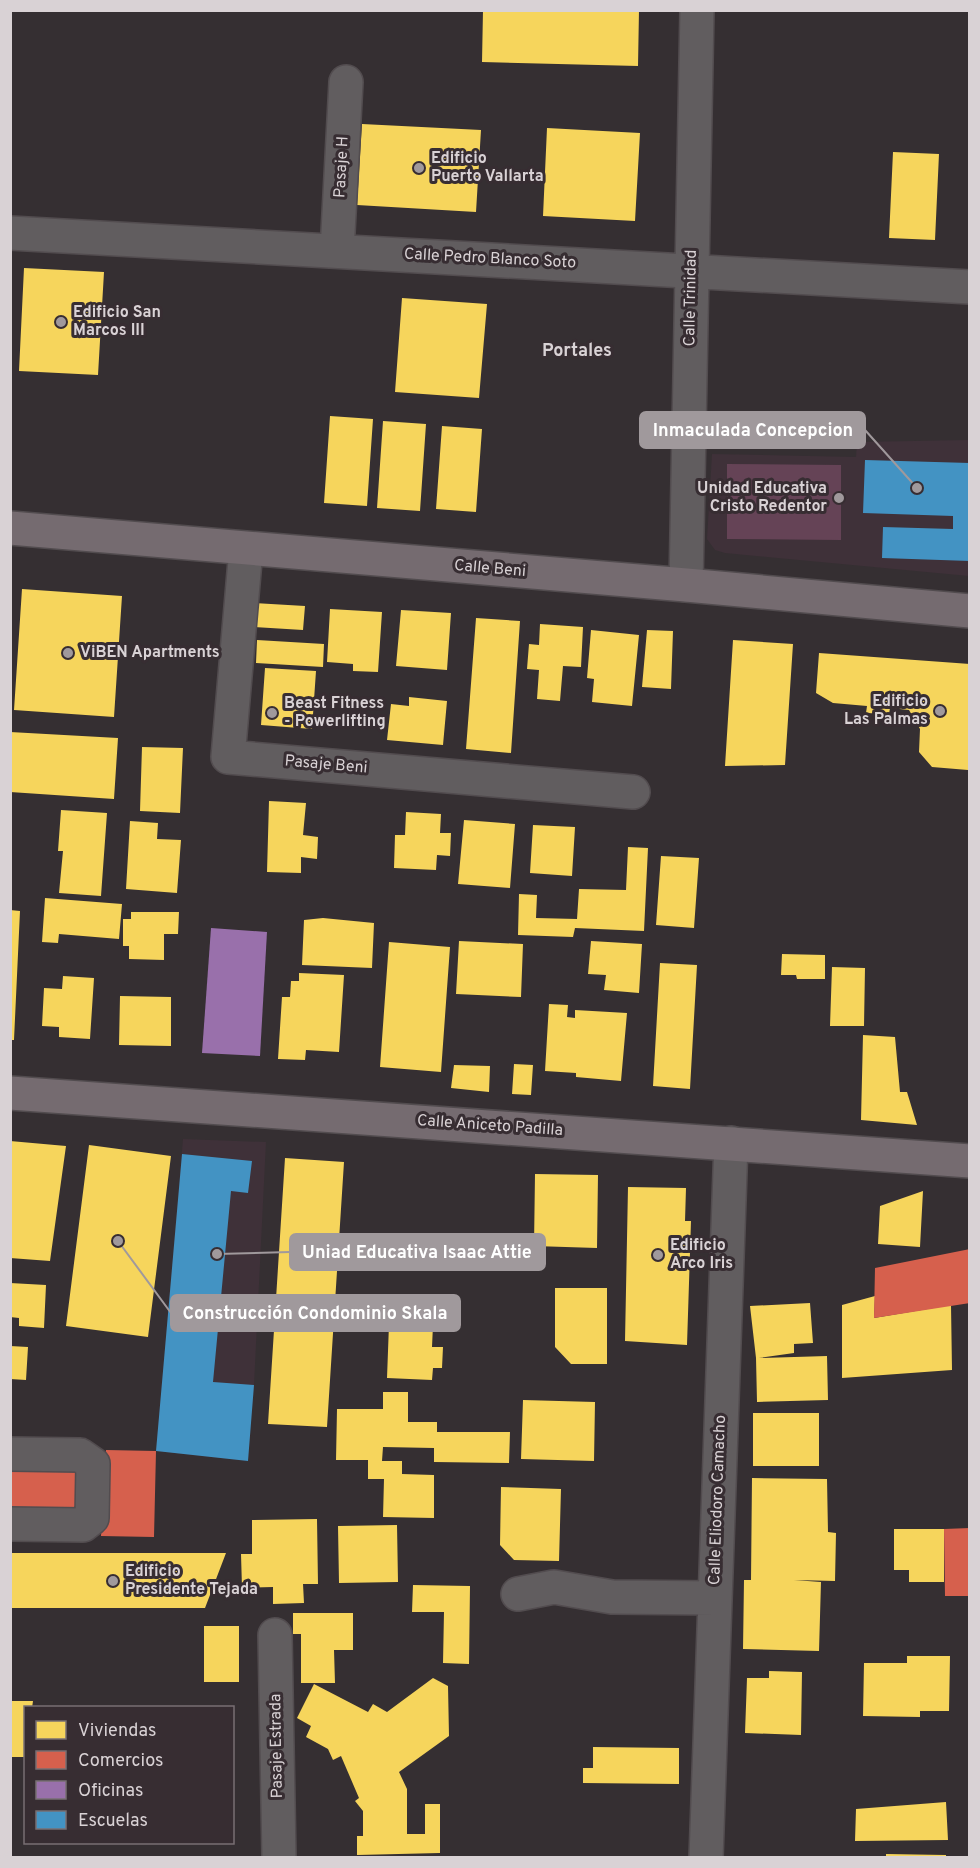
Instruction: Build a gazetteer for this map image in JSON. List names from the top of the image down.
{
  "streets": {
    "main road": ["Calle Beni", "Calle Aniceto Padilla"],
    "street": [
      "Pasaje H",
      "Calle Pedro Blanco Soto",
      "Calle Trinidad",
      "Pasaje Beni",
      "Calle Eliodoro Camacho",
      "Pasaje Estrada"
    ]
  },
  "crossings": [
    ["Pasaje H", "Calle Pedro Blanco Soto"],
    ["Calle Pedro Blanco Soto", "Calle Trinidad"],
    ["Calle Trinidad", "Calle Beni"],
    ["Calle Beni", "Pasaje Beni"],
    ["Calle Aniceto Padilla", "Calle Eliodoro Camacho"]
  ],
  "districts": ["Portales"],
  "places": [
    "Edificio Puerto Vallarta",
    "Edificio San Marcos III",
    "Inmaculada Concepcion",
    "Unidad Educativa Cristo Redentor",
    "ViBEN Apartments",
    "Edificio Las Palmas",
    "Beast Fitness - Powerlifting",
    "Construcción Condominio Skala",
    "Uniad Educativa Isaac Attie",
    "Edificio Arco Iris",
    "Edificio Presidente Tejada"
  ],
  "legend": [
    "Viviendas",
    "Comercios",
    "Oficinas",
    "Escuelas"
  ]
}
